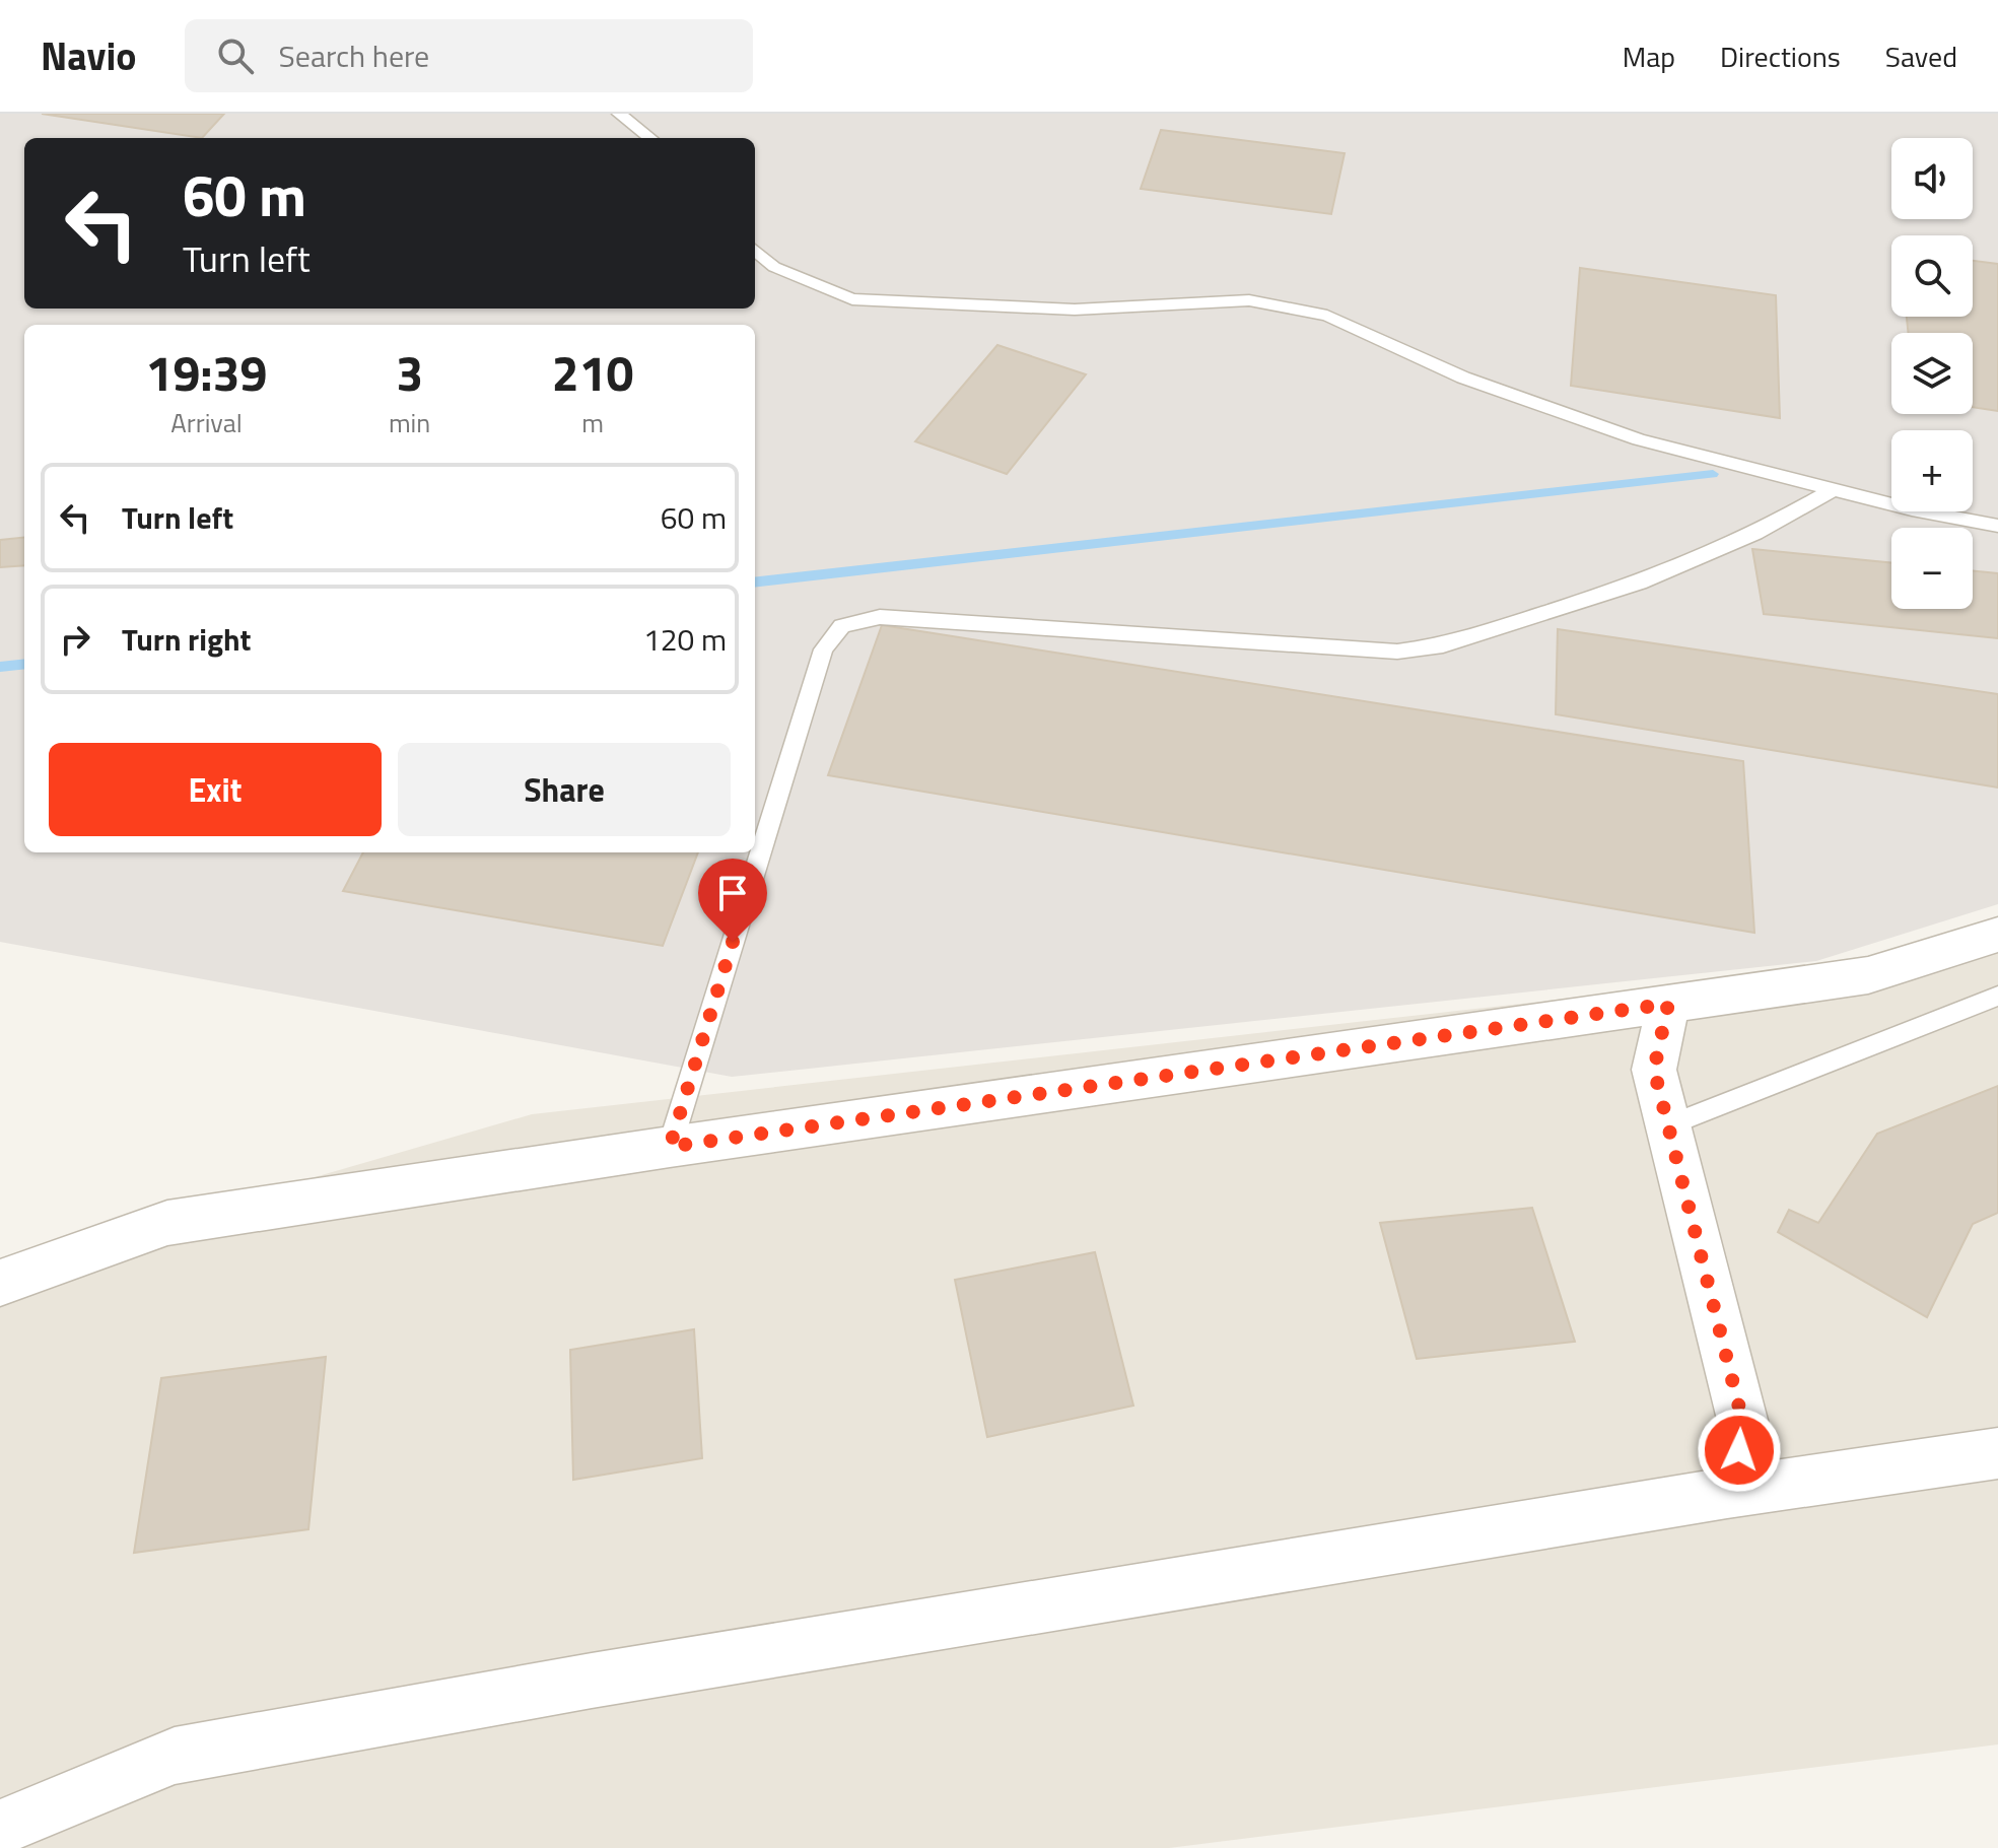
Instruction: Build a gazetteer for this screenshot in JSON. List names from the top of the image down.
{
  "page": {
    "header": "Navio",
    "search": "Search here",
    "nav": ["Map", "Directions", "Saved"],
    "map_buttons": ["+", "−"],
    "turn": ["60 m", "Turn left"],
    "eta": [
      "19:39",
      "Arrival",
      "3",
      "min",
      "210",
      "m"
    ],
    "list": [
      {
        "name": "Turn left",
        "value": "60 m"
      },
      {
        "name": "Turn right",
        "value": "120 m"
      }
    ],
    "buttons": ["Exit", "Share"]
  }
}
